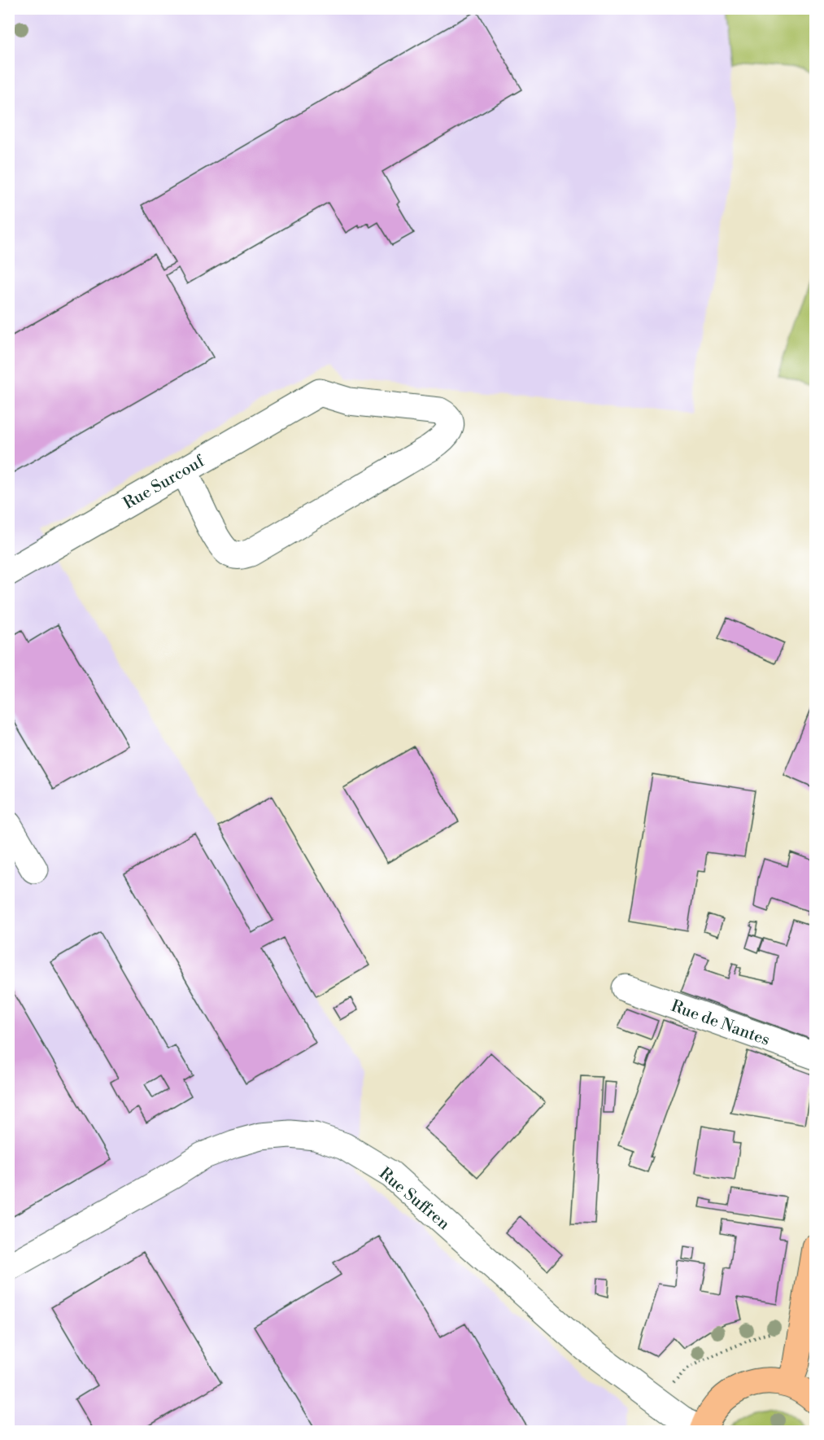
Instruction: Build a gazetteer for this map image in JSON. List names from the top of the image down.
{
  "streets": {
    "street": ["Rue Surcouf", "Rue de Nantes", "Rue Suffren"]
  }
}
